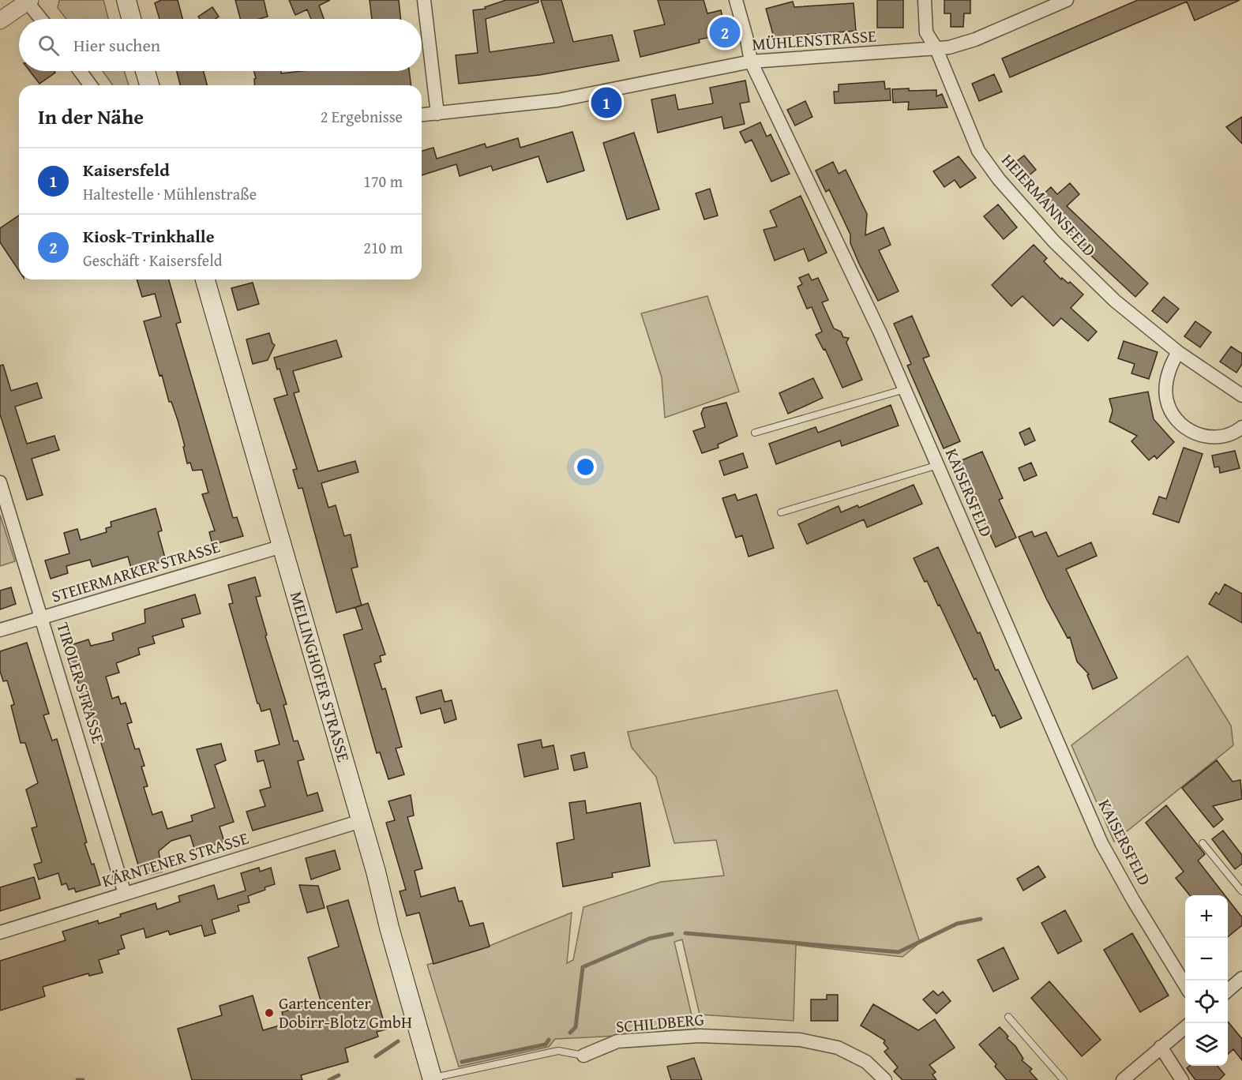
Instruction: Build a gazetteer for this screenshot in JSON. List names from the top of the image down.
{
  "streets": {
    "main road": ["MELLINGHOFER STRASSE"],
    "street": [
      "MÜHLENSTRASSE",
      "HEIERMANNSFELD",
      "KAISERSFELD",
      "STEIERMARKER STRASSE",
      "TIROLER STRASSE",
      "KÄRNTENER STRASSE",
      "SCHILDBERG"
    ]
  },
  "crossings": [
    ["MÜHLENSTRASSE", "HEIERMANNSFELD"],
    ["MÜHLENSTRASSE", "KAISERSFELD"],
    ["STEIERMARKER STRASSE", "MELLINGHOFER STRASSE"],
    ["STEIERMARKER STRASSE", "TIROLER STRASSE"],
    ["MELLINGHOFER STRASSE", "KÄRNTENER STRASSE"],
    ["MELLINGHOFER STRASSE", "SCHILDBERG"],
    ["TIROLER STRASSE", "KÄRNTENER STRASSE"]
  ],
  "places": ["Gartencenter Dobirr-Blotz GmbH"],
  "page": {
    "pins": ["2", "1"],
    "search": "Hier suchen",
    "heading": ["In der Nähe", "2 Ergebnisse"],
    "list": [
      {
        "mark": "1",
        "name": "Kaisersfeld",
        "note": "Haltestelle · Mühlenstraße",
        "value": "170 m"
      },
      {
        "mark": "2",
        "name": "Kiosk-Trinkhalle",
        "note": "Geschäft · Kaisersfeld",
        "value": "210 m"
      }
    ],
    "map_buttons": ["+", "−"]
  }
}
